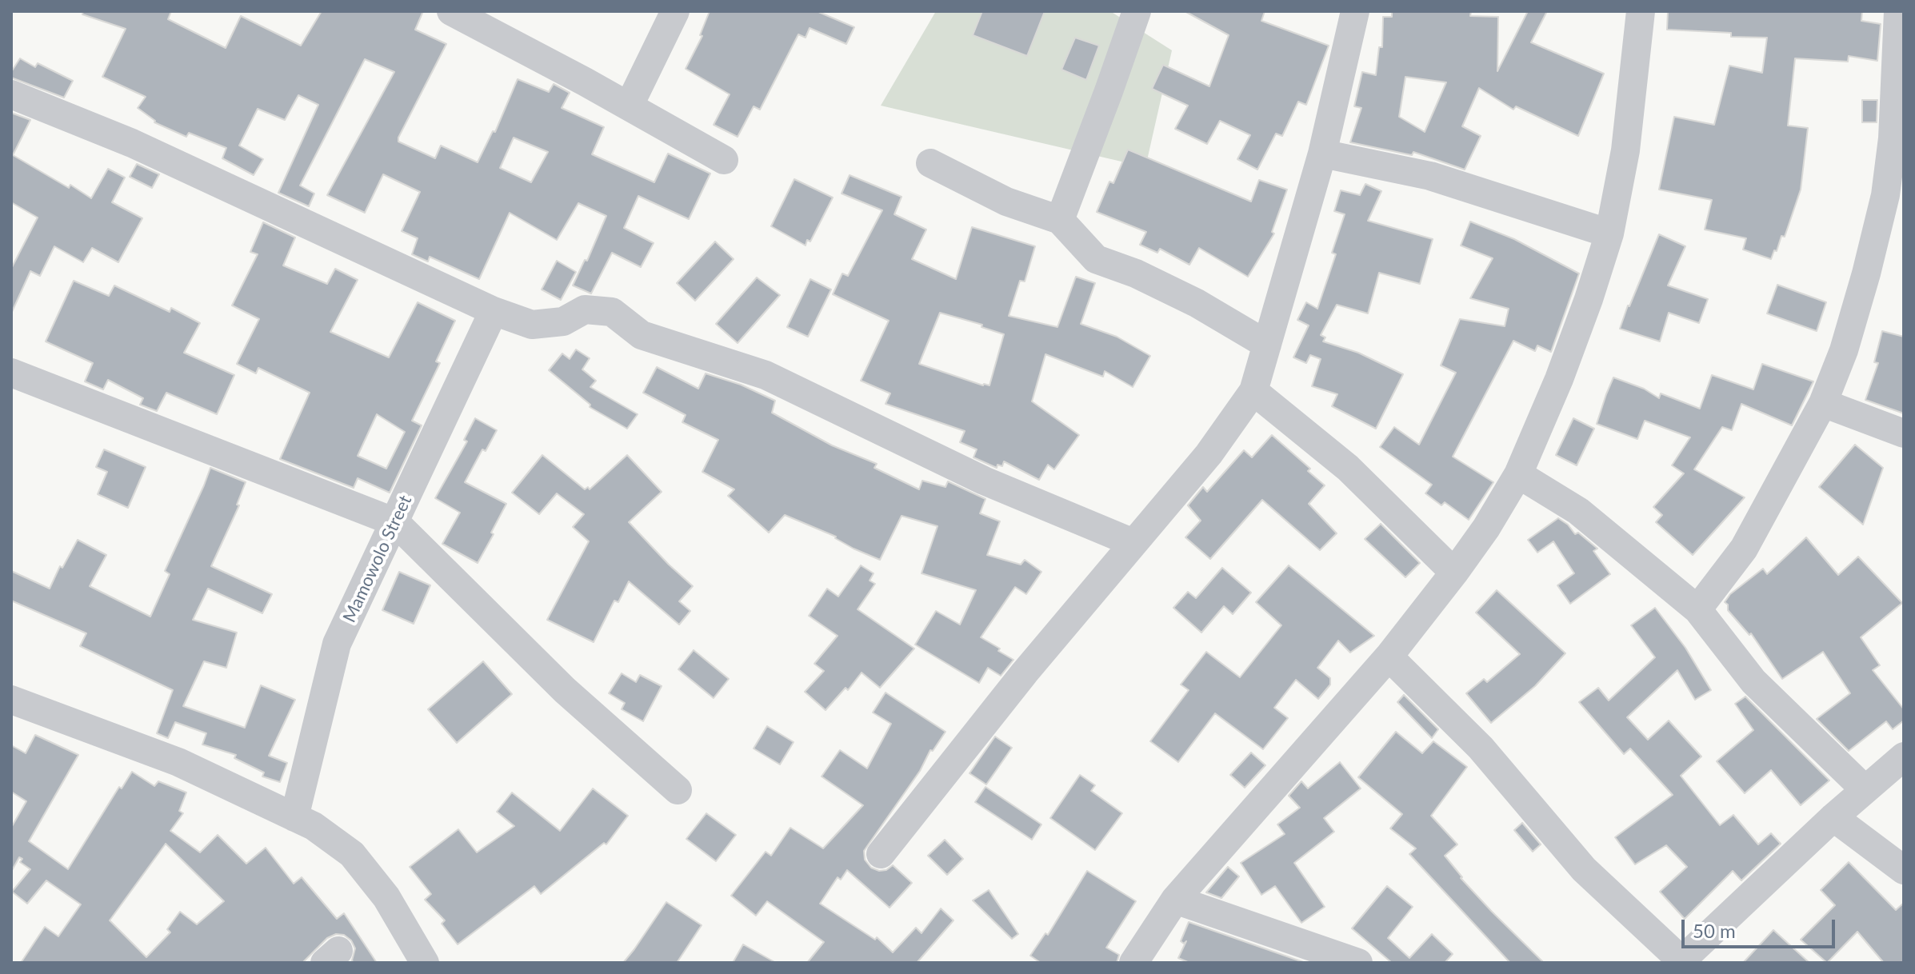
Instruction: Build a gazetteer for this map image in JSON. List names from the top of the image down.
{
  "streets": {
    "street": ["Mamowolo Street"]
  },
  "scale_bar": "50 m"
}
